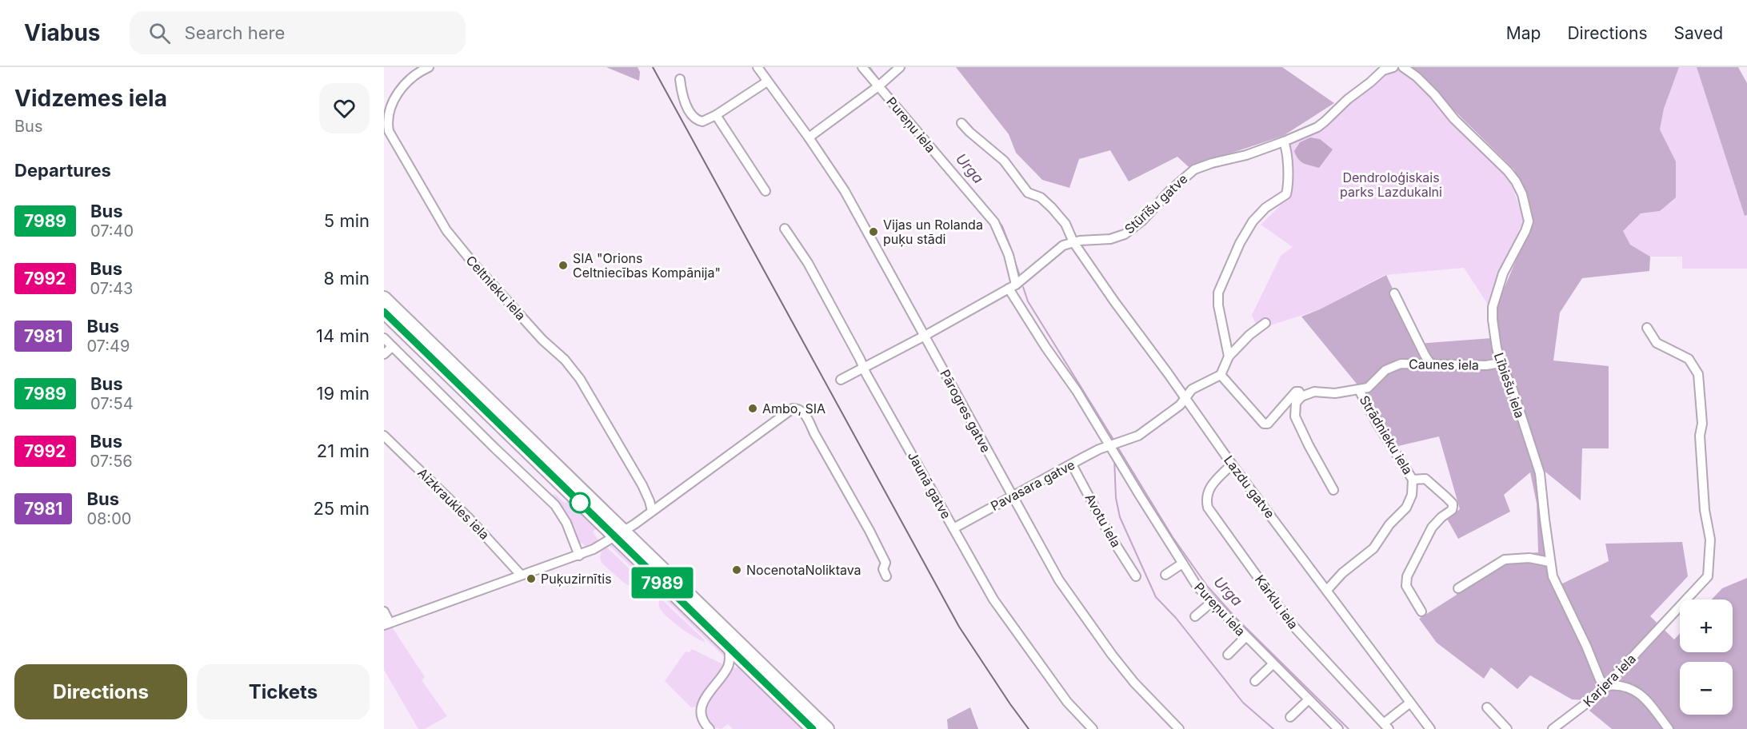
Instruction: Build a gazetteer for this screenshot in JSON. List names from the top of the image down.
{
  "streets": {
    "street": [
      "Pureņu iela",
      "Stūrīšu gatve",
      "Celtnieku iela",
      "Caunes iela",
      "Lībiešu iela",
      "Pārogres gatve",
      "Strādnieku iela",
      "Jaunā gatve",
      "Pavasara gatve",
      "Lazdu gatve",
      "Aizkraukles iela",
      "Avotu iela",
      "Kārklu iela",
      "Karjera iela"
    ]
  },
  "crossings": [
    ["Pureņu iela", "Stūrīšu gatve"],
    ["Pureņu iela", "Pavasara gatve"],
    ["Stūrīšu gatve", "Pārogres gatve"],
    ["Stūrīšu gatve", "Jaunā gatve"],
    ["Stūrīšu gatve", "Lazdu gatve"],
    ["Caunes iela", "Lībiešu iela"],
    ["Caunes iela", "Strādnieku iela"],
    ["Caunes iela", "Pavasara gatve"],
    ["Lībiešu iela", "Karjera iela"],
    ["Pārogres gatve", "Pavasara gatve"],
    ["Jaunā gatve", "Pavasara gatve"],
    ["Pavasara gatve", "Lazdu gatve"],
    ["Pavasara gatve", "Avotu iela"],
    ["Lazdu gatve", "Kārklu iela"]
  ],
  "water": ["Urga"],
  "parks": ["Dendroloģiskais parks Lazdukalni"],
  "places": [
    "Vijas un Rolanda puķu stādi",
    "SIA \"Orions Celtniecības Kompānija\"",
    "Ambo, SIA",
    "NocenotaNoliktava",
    "Puķuzirnītis"
  ],
  "lines": ["bus line 7989"],
  "page": {
    "header": "Viabus",
    "search": "Search here",
    "nav": ["Map", "Directions", "Saved"],
    "heading": [
      ["Vidzemes iela", "Bus"],
      "Departures"
    ],
    "on_map": "7989",
    "list": [
      {
        "mark": "7989",
        "name": "Bus",
        "note": "07:40",
        "value": "5 min"
      },
      {
        "mark": "7992",
        "name": "Bus",
        "note": "07:43",
        "value": "8 min"
      },
      {
        "mark": "7981",
        "name": "Bus",
        "note": "07:49",
        "value": "14 min"
      },
      {
        "mark": "7989",
        "name": "Bus",
        "note": "07:54",
        "value": "19 min"
      },
      {
        "mark": "7992",
        "name": "Bus",
        "note": "07:56",
        "value": "21 min"
      },
      {
        "mark": "7981",
        "name": "Bus",
        "note": "08:00",
        "value": "25 min"
      }
    ],
    "map_buttons": ["+", "−"],
    "buttons": ["Directions", "Tickets"]
  }
}
